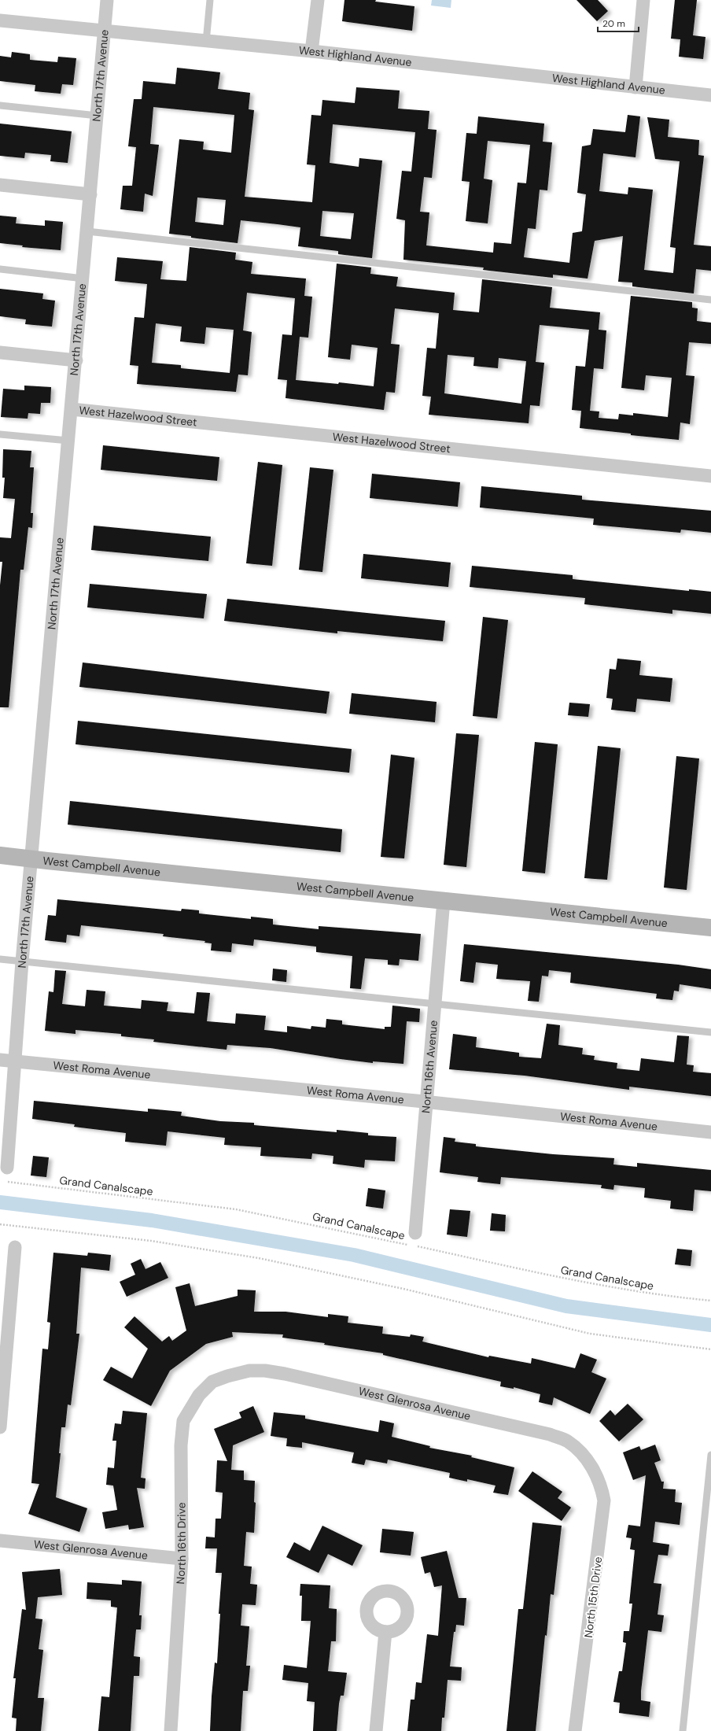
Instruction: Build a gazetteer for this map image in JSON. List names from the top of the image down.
{
  "streets": {
    "street": [
      "West Highland Avenue",
      "North 17th Avenue",
      "West Hazelwood Street",
      "West Campbell Avenue",
      "North 16th Avenue",
      "West Roma Avenue",
      "West Glenrosa Avenue",
      "North 16th Drive",
      "North 15th Drive"
    ],
    "path": ["Grand Canalscape"]
  },
  "crossings": [
    ["West Highland Avenue", "North 17th Avenue"],
    ["North 17th Avenue", "West Hazelwood Street"],
    ["North 17th Avenue", "West Campbell Avenue"],
    ["North 17th Avenue", "West Roma Avenue"],
    ["West Campbell Avenue", "North 16th Avenue"],
    ["North 16th Avenue", "West Roma Avenue"],
    ["West Glenrosa Avenue", "North 16th Drive"],
    ["West Glenrosa Avenue", "North 15th Drive"]
  ],
  "scale_bar": "20 m"
}
